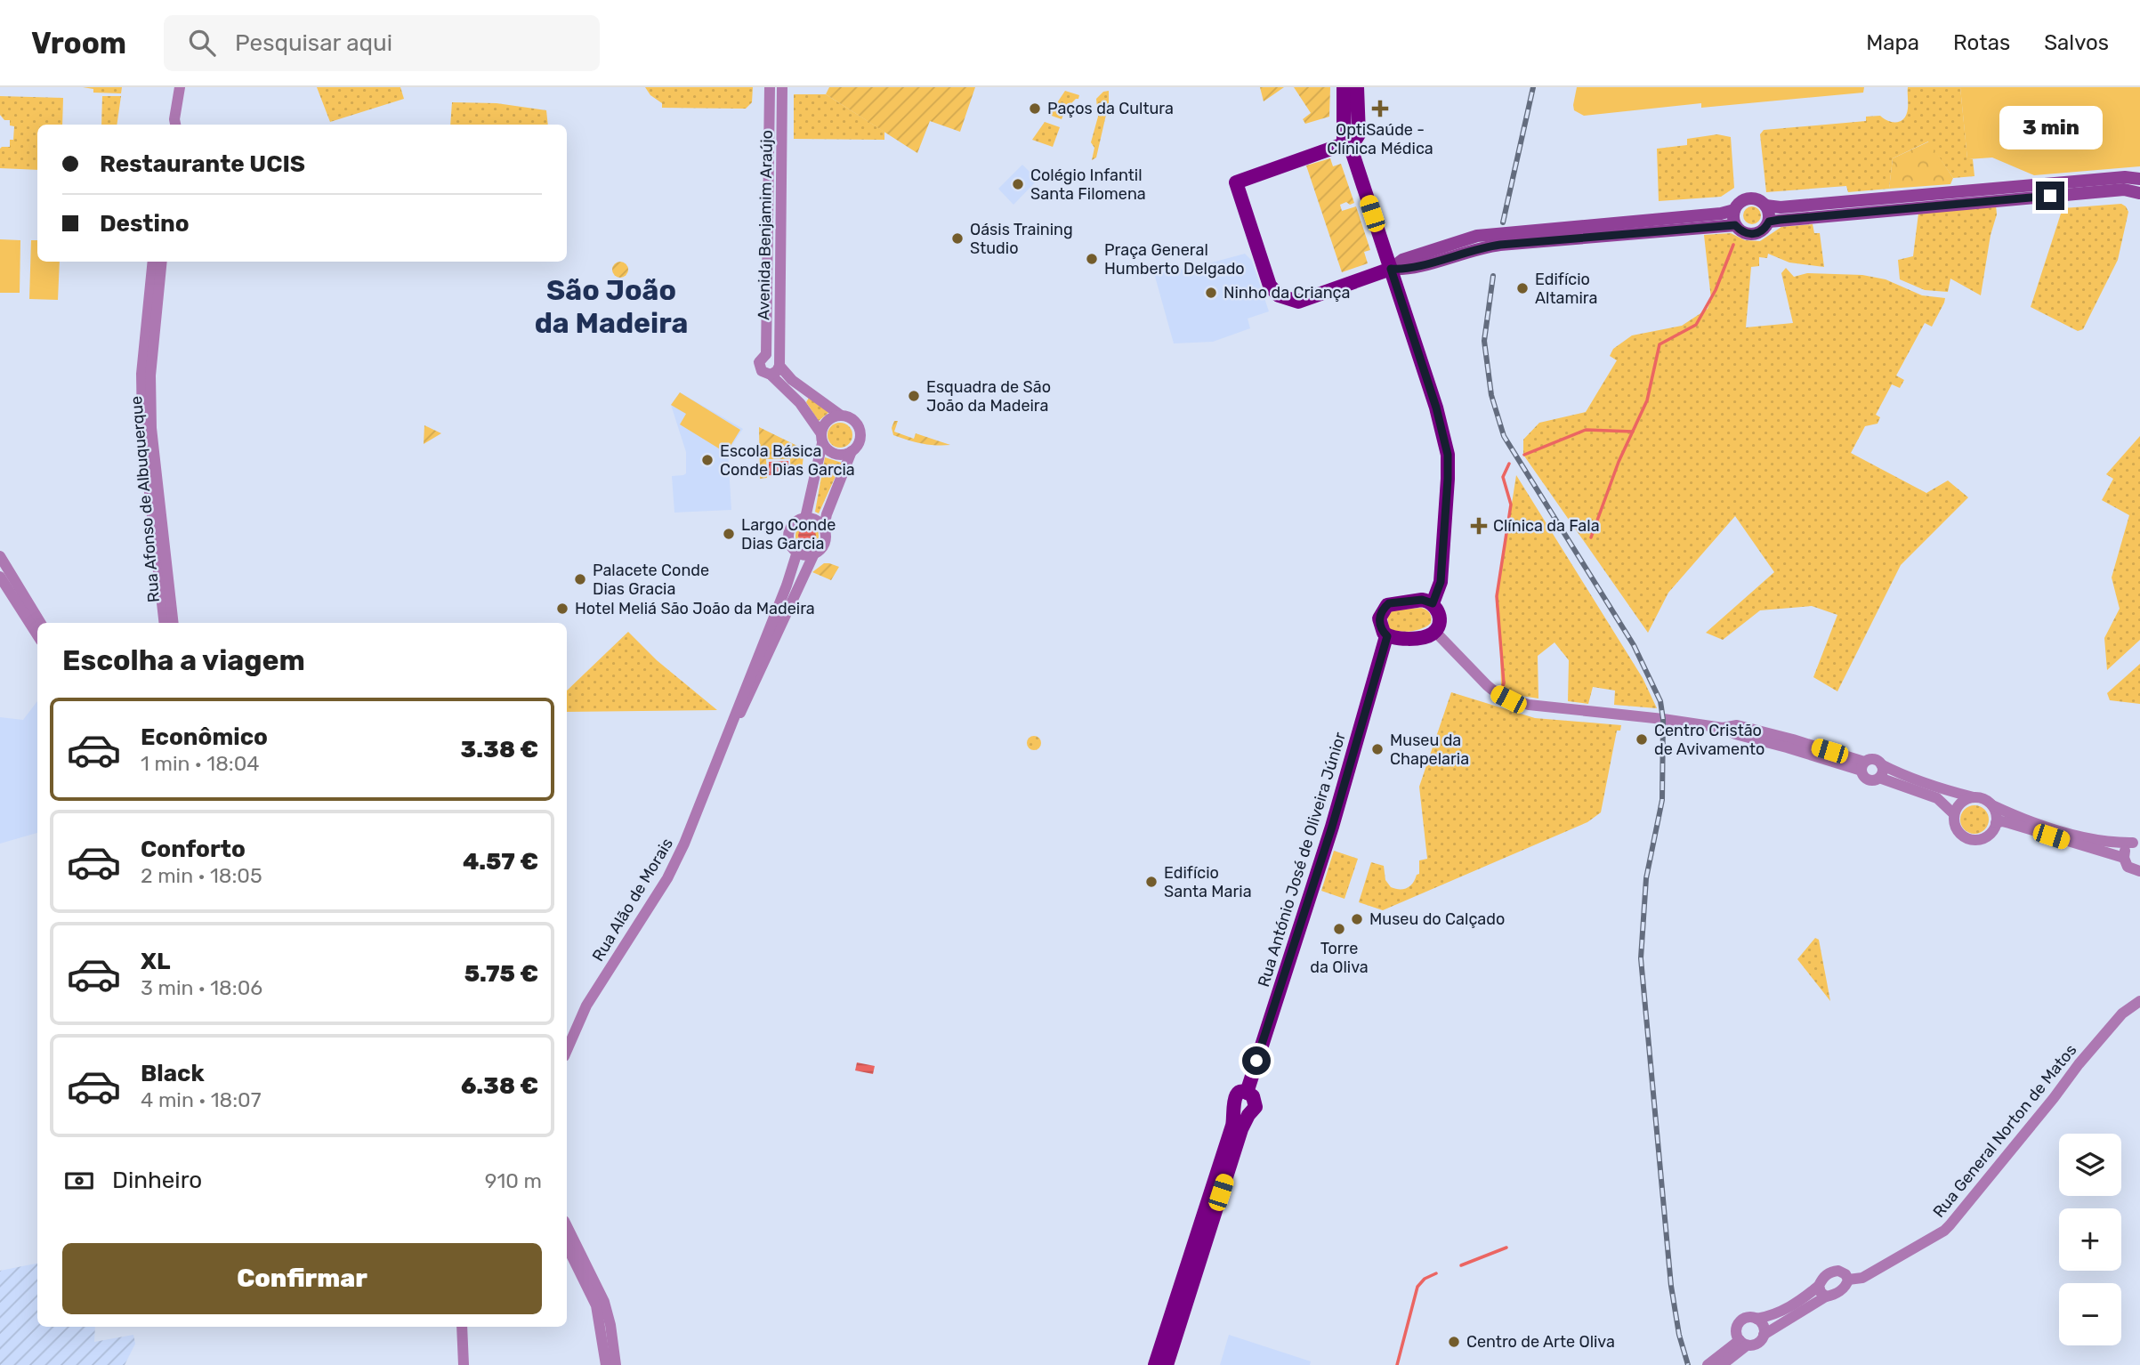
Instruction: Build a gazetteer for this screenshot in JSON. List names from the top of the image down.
{
  "streets": {
    "main road": ["Rua António José de Oliveira Júnior"],
    "street": [
      "Avenida Benjamim Araújo",
      "Rua Afonso de Albuquerque",
      "Rua Alão de Morais",
      "Rua General Norton de Matos"
    ]
  },
  "districts": ["São João da Madeira"],
  "places": {
    "other": [
      "Paços da Cultura",
      "Colégio Infantil Santa Filomena",
      "Oásis Training Studio",
      "Praça General Humberto Delgado",
      "Edifício Altamira",
      "Ninho da Criança",
      "Esquadra de São João da Madeira",
      "Escola Básica Conde Dias Garcia",
      "Largo Conde Dias Garcia",
      "Palacete Conde Dias Gracia",
      "Hotel Meliá São João da Madeira",
      "Centro Cristão de Avivamento",
      "Museu da Chapelaria",
      "Edifício Santa Maria",
      "Museu do Calçado",
      "Torre da Oliva",
      "Centro de Arte Oliva"
    ],
    "health": ["OptiSaúde - Clínica Médica", "Clínica da Fala"]
  },
  "page": {
    "header": "Vroom",
    "search": "Pesquisar aqui",
    "nav": ["Mapa", "Rotas", "Salvos"],
    "bubble": "3 min",
    "banner": ["Restaurante UCIS", "Destino"],
    "heading": "Escolha a viagem",
    "list": [
      {
        "name": "Econômico",
        "note": "1 min · 18:04",
        "value": "3.38 €"
      },
      {
        "name": "Conforto",
        "note": "2 min · 18:05",
        "value": "4.57 €"
      },
      {
        "name": "XL",
        "note": "3 min · 18:06",
        "value": "5.75 €"
      },
      {
        "name": "Black",
        "note": "4 min · 18:07",
        "value": "6.38 €"
      }
    ],
    "map_buttons": ["+", "−"],
    "pay": ["Dinheiro", "910 m"],
    "buttons": "Confirmar"
  }
}
